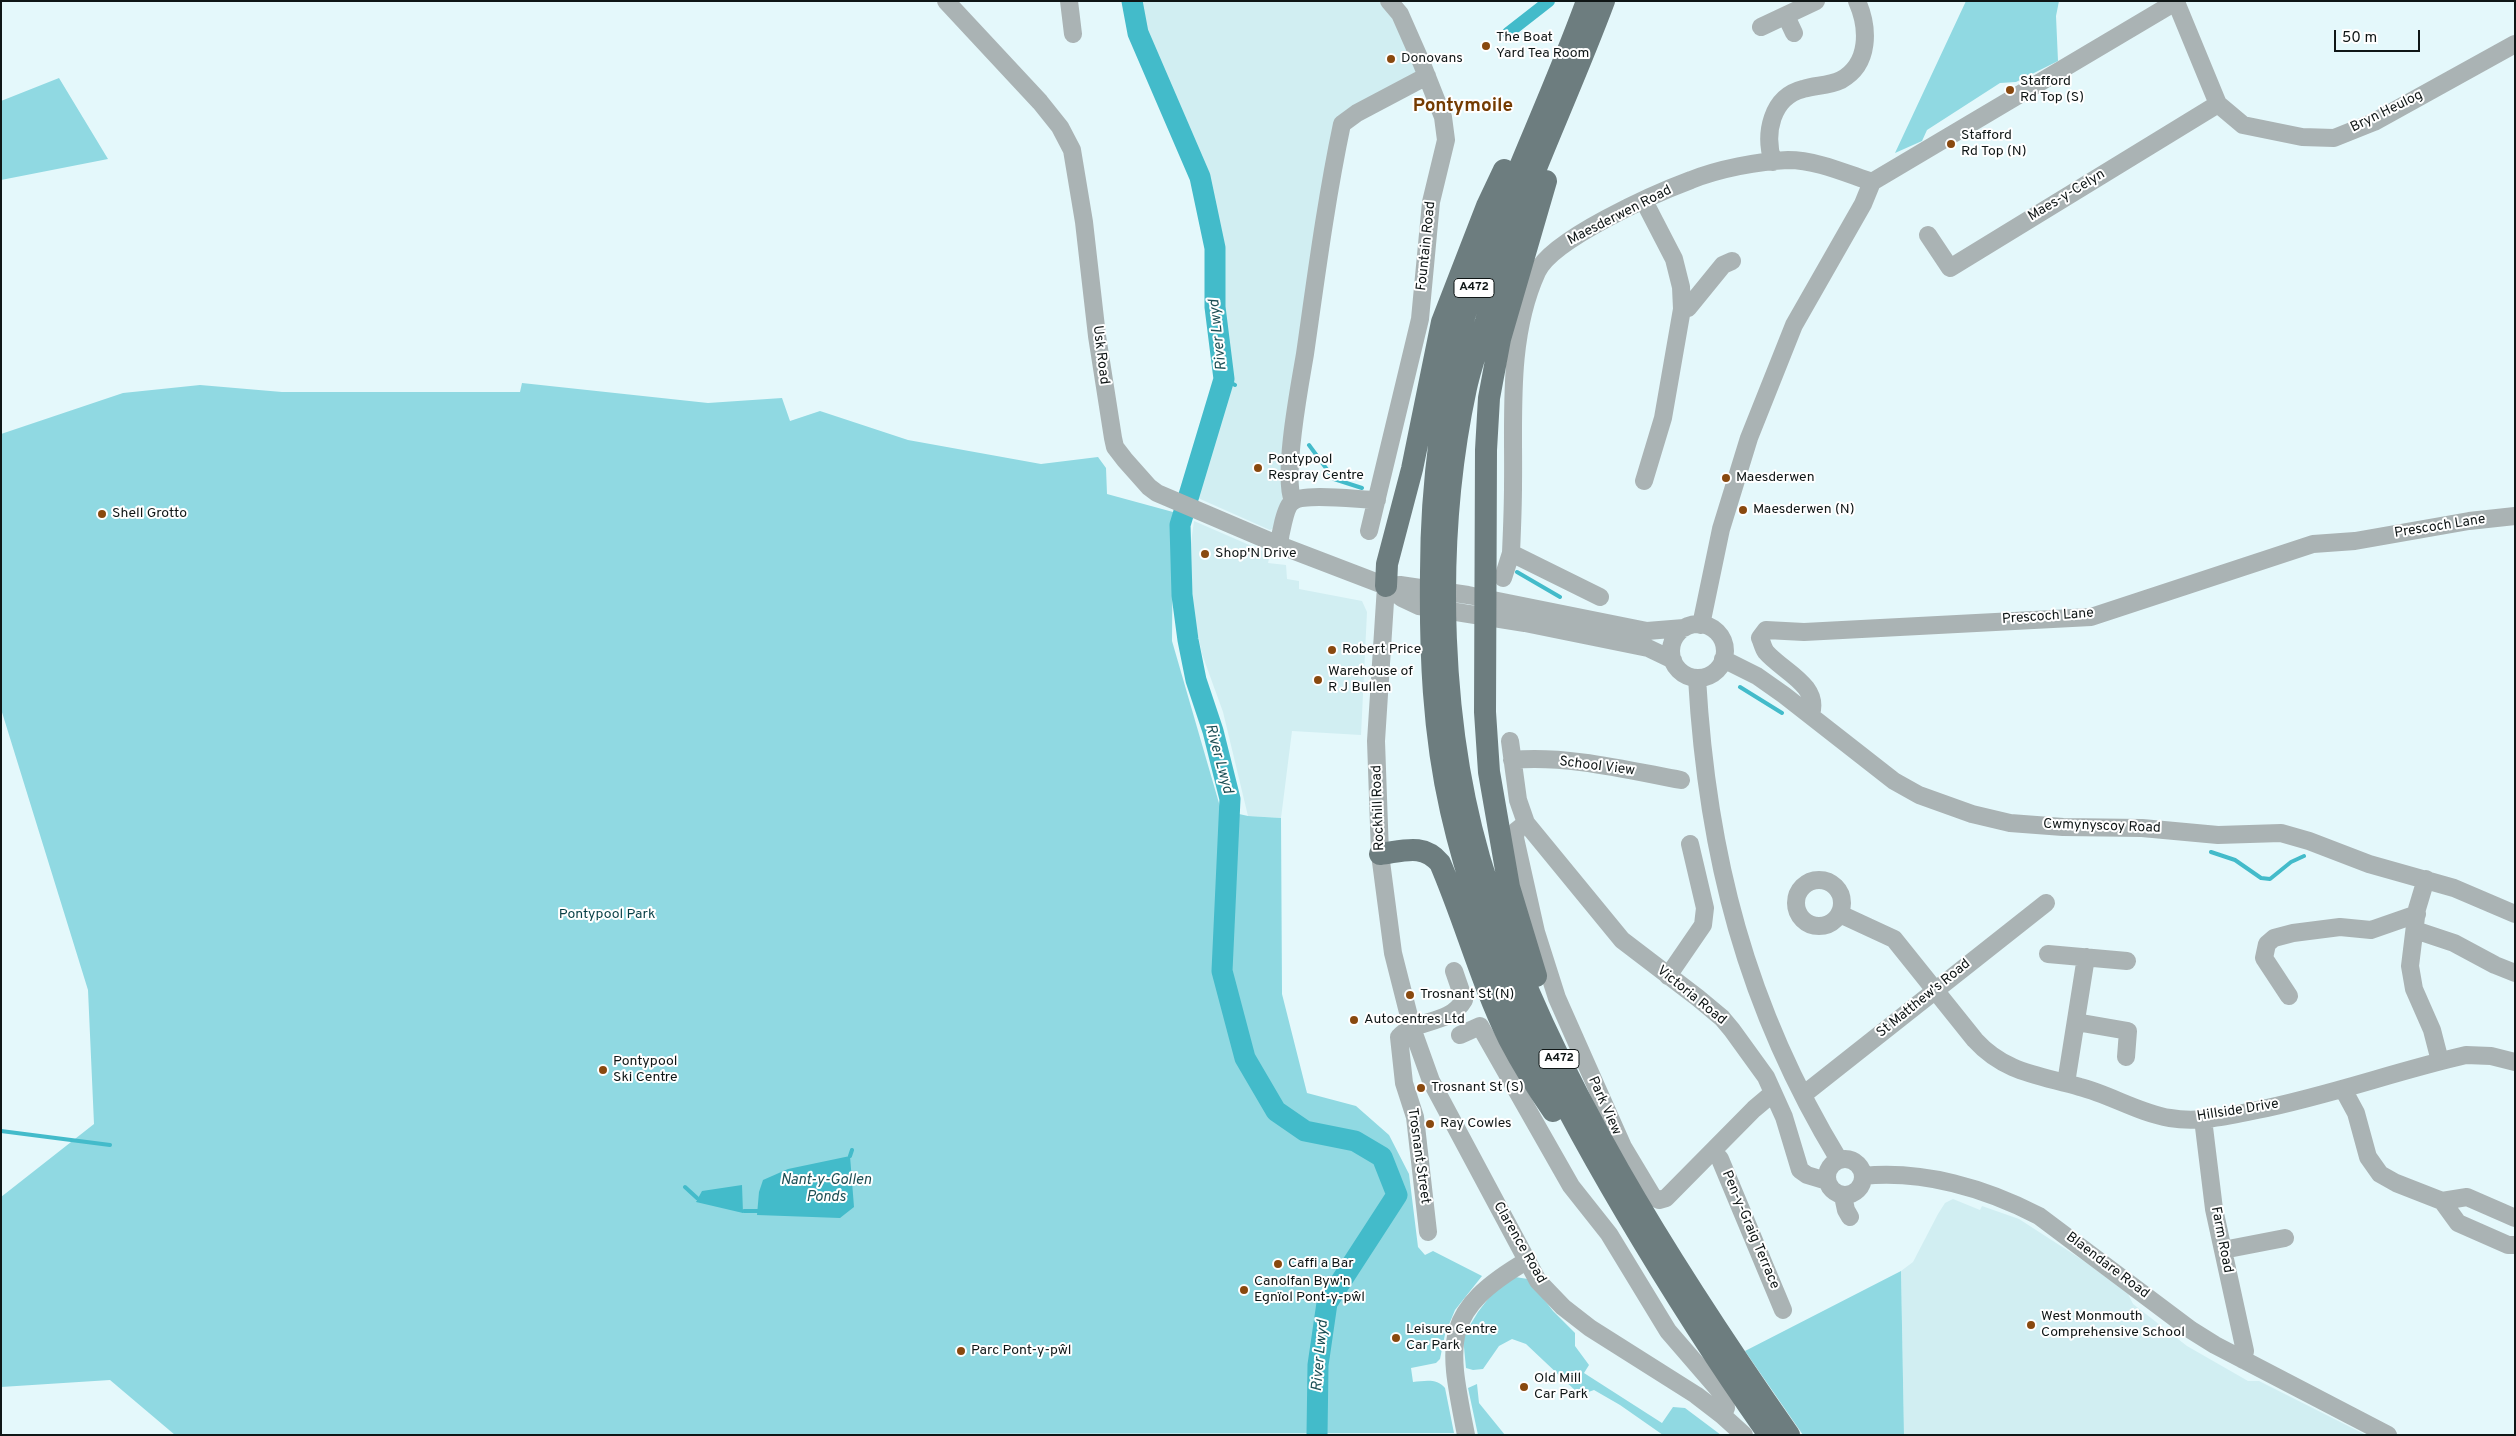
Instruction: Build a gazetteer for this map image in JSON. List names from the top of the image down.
{
  "streets": {
    "main road": ["A472"],
    "street": [
      "Bryn Heulog",
      "Maes-y-Celyn",
      "Maesderwen Road",
      "Fountain Road",
      "Usk Road",
      "Prescoch Lane",
      "School View",
      "Rockhill Road",
      "Cwmynyscoy Road",
      "Victoria Road",
      "St Matthew's Road",
      "Park View",
      "Hillside Drive",
      "Trosnant Street",
      "Pen-y-Graig Terrace",
      "Farm Road",
      "Clarence Road",
      "Blaendare Road"
    ]
  },
  "crossings": [
    ["Bryn Heulog", "Maes-y-Celyn"],
    ["Usk Road", "Rockhill Road"],
    ["Prescoch Lane", "Cwmynyscoy Road"],
    ["Rockhill Road", "Trosnant Street"],
    ["Rockhill Road", "Clarence Road"],
    ["Victoria Road", "Park View"],
    ["Victoria Road", "Blaendare Road"],
    ["St Matthew's Road", "Hillside Drive"],
    ["Park View", "Pen-y-Graig Terrace"],
    ["Hillside Drive", "Farm Road"],
    ["Trosnant Street", "Clarence Road"],
    ["Farm Road", "Blaendare Road"]
  ],
  "districts": ["Pontymoile"],
  "water": ["River Lwyd", "Nant-y-Gollen Ponds"],
  "parks": ["Pontypool Park"],
  "places": [
    "The Boat Yard Tea Room",
    "Donovans",
    "Stafford Rd Top (S)",
    "Stafford Rd Top (N)",
    "Pontypool Respray Centre",
    "Maesderwen",
    "Maesderwen (N)",
    "Shell Grotto",
    "Shop'N Drive",
    "Robert Price",
    "Warehouse of R J Bullen",
    "Trosnant St (N)",
    "Autocentres Ltd",
    "Pontypool Ski Centre",
    "Trosnant St (S)",
    "Ray Cowles",
    "Caffi a Bar",
    "Canolfan Byw'n Egnïol Pont-y-pŵl",
    "West Monmouth Comprehensive School",
    "Leisure Centre Car Park",
    "Parc Pont-y-pŵl",
    "Old Mill Car Park"
  ],
  "scale_bar": "50 m"
}
